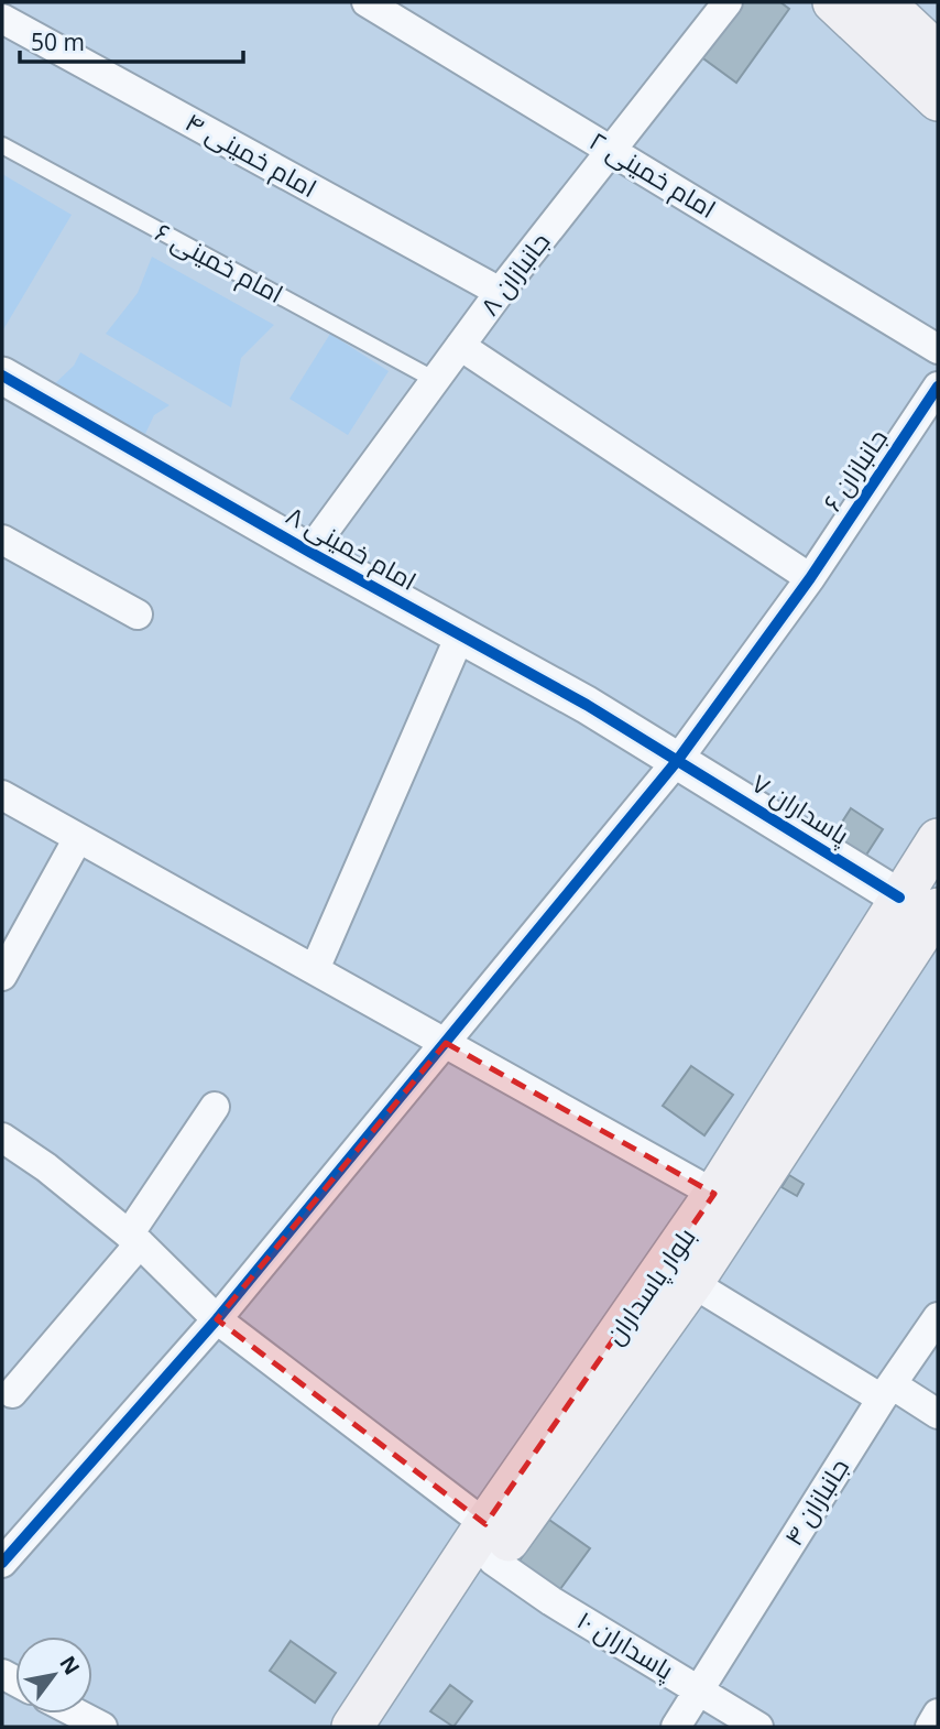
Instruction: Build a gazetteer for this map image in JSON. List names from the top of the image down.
{
  "streets": {
    "main road": ["بلوار پاسداران"],
    "street": [
      "امام خمینی ۴",
      "امام خمینی ۲",
      "جانبازان ۸",
      "جانبازان ۶",
      "امام خمینی ۸",
      "پاسداران ۷",
      "جانبازان ۴",
      "پاسداران ۱۰"
    ],
    "lane": ["امام خمینی ۶"]
  },
  "crossings": [
    ["امام خمینی ۴", "جانبازان ۸"],
    ["امام خمینی ۲", "جانبازان ۸"],
    ["امام خمینی ۶", "جانبازان ۸"],
    ["جانبازان ۸", "امام خمینی ۸"],
    ["جانبازان ۶", "امام خمینی ۸"],
    ["جانبازان ۶", "پاسداران ۷"],
    ["جانبازان ۶", "پاسداران ۱۰"],
    ["امام خمینی ۸", "پاسداران ۷"],
    ["پاسداران ۷", "بلوار پاسداران"],
    ["بلوار پاسداران", "پاسداران ۱۰"],
    ["جانبازان ۴", "پاسداران ۱۰"]
  ],
  "scale_bar": "50 m",
  "north": "top right"
}
